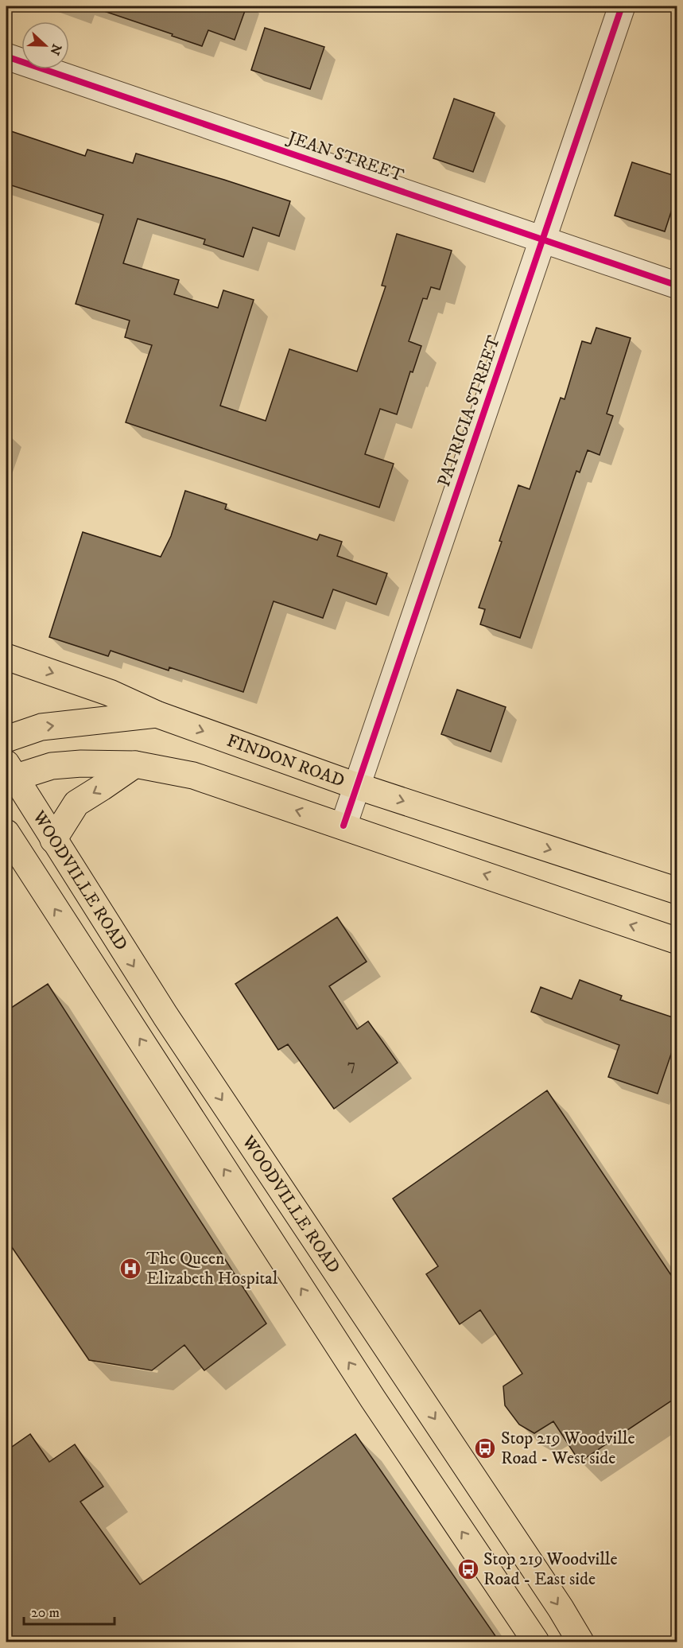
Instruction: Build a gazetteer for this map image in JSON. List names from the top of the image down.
{
  "streets": {
    "main road": ["FINDON ROAD", "WOODVILLE ROAD"],
    "street": ["JEAN STREET", "PATRICIA STREET"]
  },
  "crossings": [
    ["JEAN STREET", "PATRICIA STREET"],
    ["PATRICIA STREET", "FINDON ROAD"]
  ],
  "places": {
    "hospital": ["The Queen Elizabeth Hospital"],
    "bus stop": ["Stop 219 Woodville Road - West side", "Stop 219 Woodville Road - East side"]
  },
  "house_numbers": ["7"],
  "scale_bar": "20 m",
  "north": "right"
}
